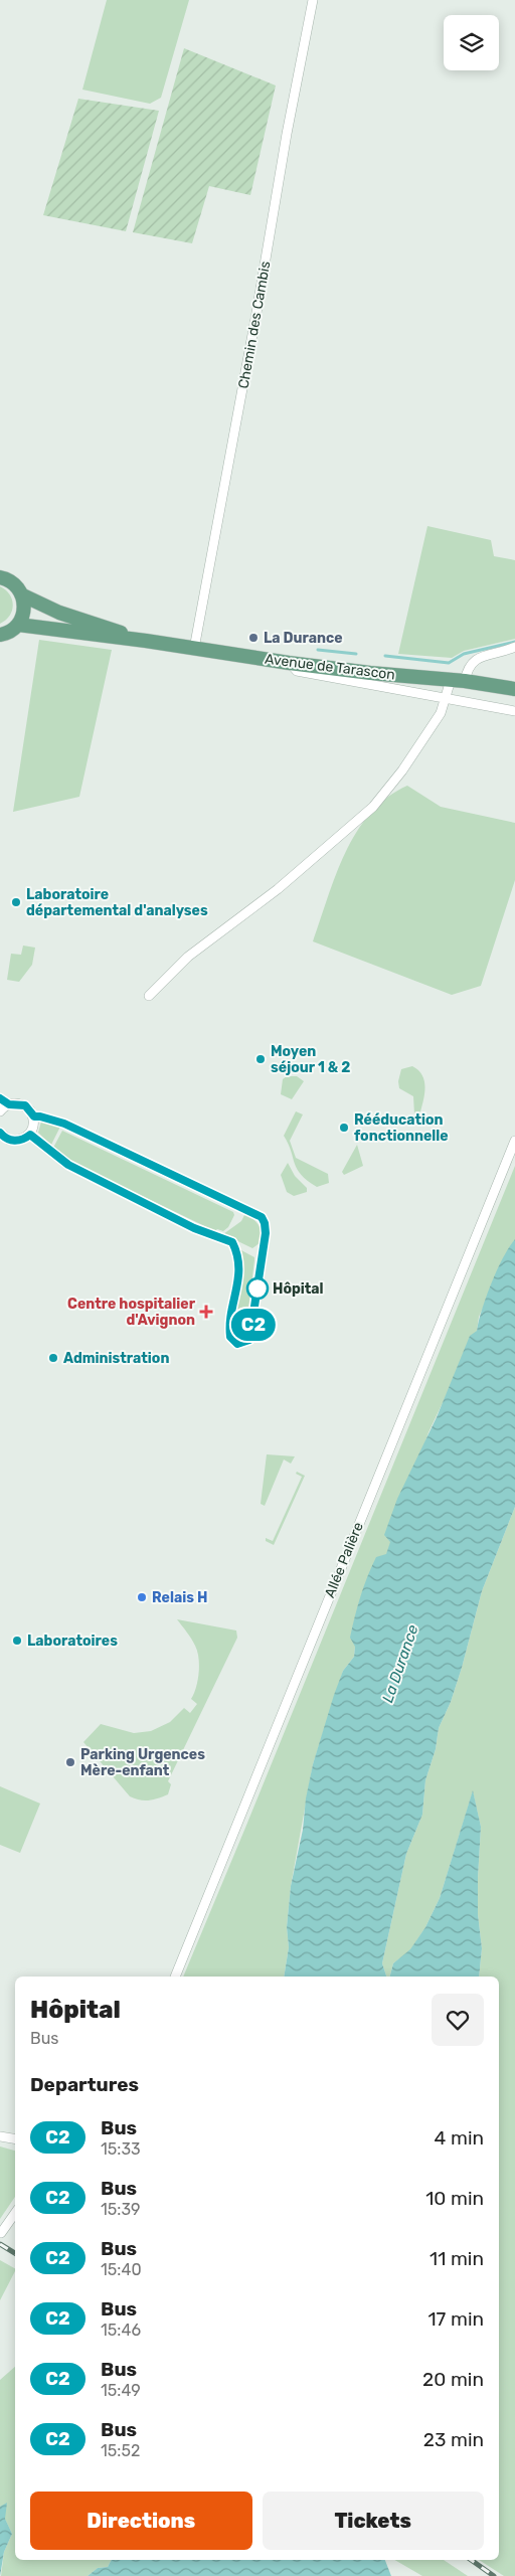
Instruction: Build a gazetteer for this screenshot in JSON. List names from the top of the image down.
{
  "streets": {
    "main road": ["Avenue de Tarascon"],
    "street": ["Chemin des Cambis", "Allée Palière"]
  },
  "crossings": [
    ["Chemin des Cambis", "Avenue de Tarascon"]
  ],
  "water": ["La Durance"],
  "places": {
    "other": [
      "La Durance",
      "Laboratoire départemental d'analyses",
      "Moyen séjour 1 & 2",
      "Rééducation fonctionnelle",
      "Hôpital",
      "Administration",
      "Relais H",
      "Laboratoires",
      "Parking Urgences Mère-enfant"
    ],
    "health": ["Centre hospitalier d'Avignon"]
  },
  "lines": ["bus line C2"],
  "page": {
    "on_map": "C2",
    "heading": [
      ["Hôpital", "Bus"],
      "Departures"
    ],
    "list": [
      {
        "mark": "C2",
        "name": "Bus",
        "note": "15:33",
        "value": "4 min"
      },
      {
        "mark": "C2",
        "name": "Bus",
        "note": "15:39",
        "value": "10 min"
      },
      {
        "mark": "C2",
        "name": "Bus",
        "note": "15:40",
        "value": "11 min"
      },
      {
        "mark": "C2",
        "name": "Bus",
        "note": "15:46",
        "value": "17 min"
      },
      {
        "mark": "C2",
        "name": "Bus",
        "note": "15:49",
        "value": "20 min"
      },
      {
        "mark": "C2",
        "name": "Bus",
        "note": "15:52",
        "value": "23 min"
      }
    ],
    "buttons": ["Directions", "Tickets"]
  }
}
